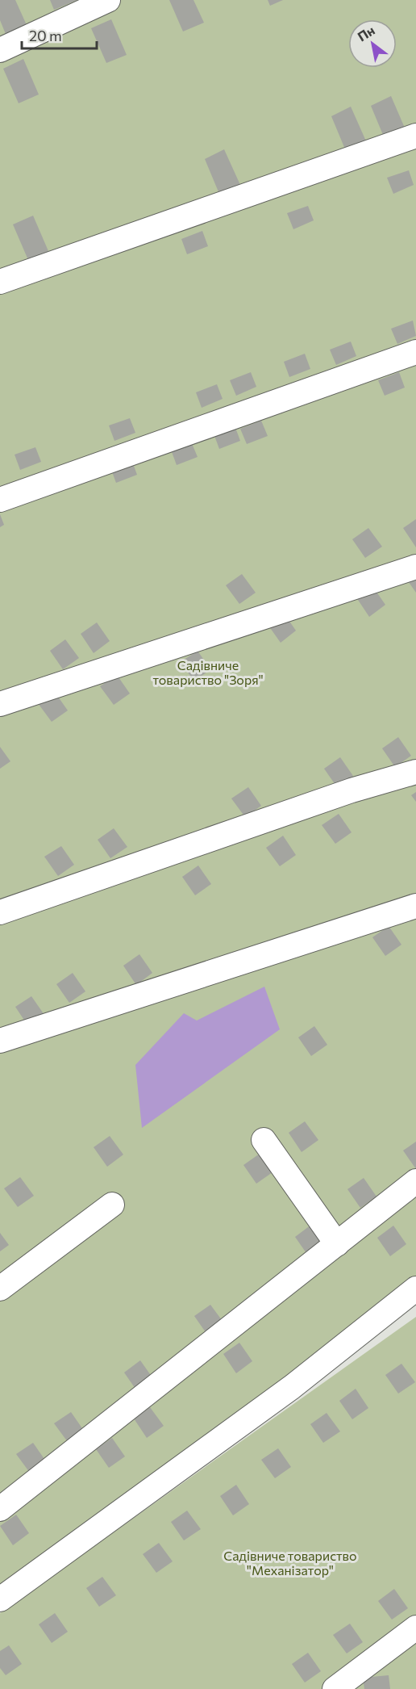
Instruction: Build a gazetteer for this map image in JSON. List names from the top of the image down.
{
  "parks": ["Садівниче товариство \"Зоря\"", "Садівниче товариство \"Механізатор\""],
  "scale_bar": "20 m",
  "north": "top left"
}
